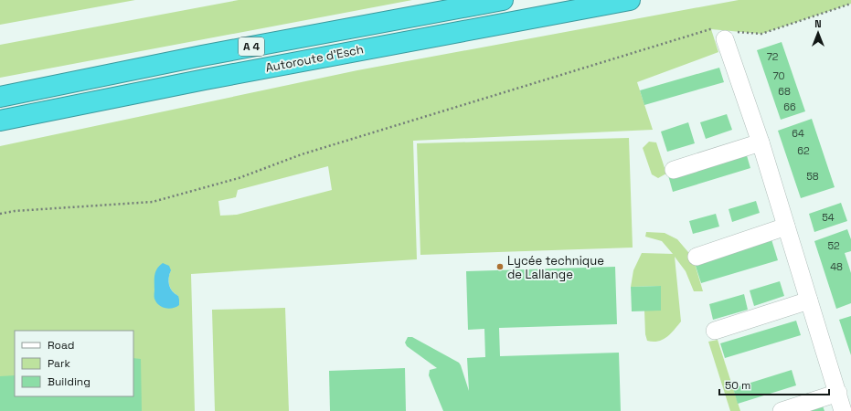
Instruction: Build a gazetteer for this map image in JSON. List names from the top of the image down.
{
  "streets": {
    "highway": ["A 4", "Autoroute d'Esch"]
  },
  "places": ["Lycée technique de Lallange"],
  "house_numbers": [
    "72",
    "70",
    "68",
    "66",
    "64",
    "62",
    "58",
    "54",
    "52",
    "48"
  ],
  "legend": ["Road", "Park", "Building"],
  "scale_bar": "50 m",
  "north": "top"
}
